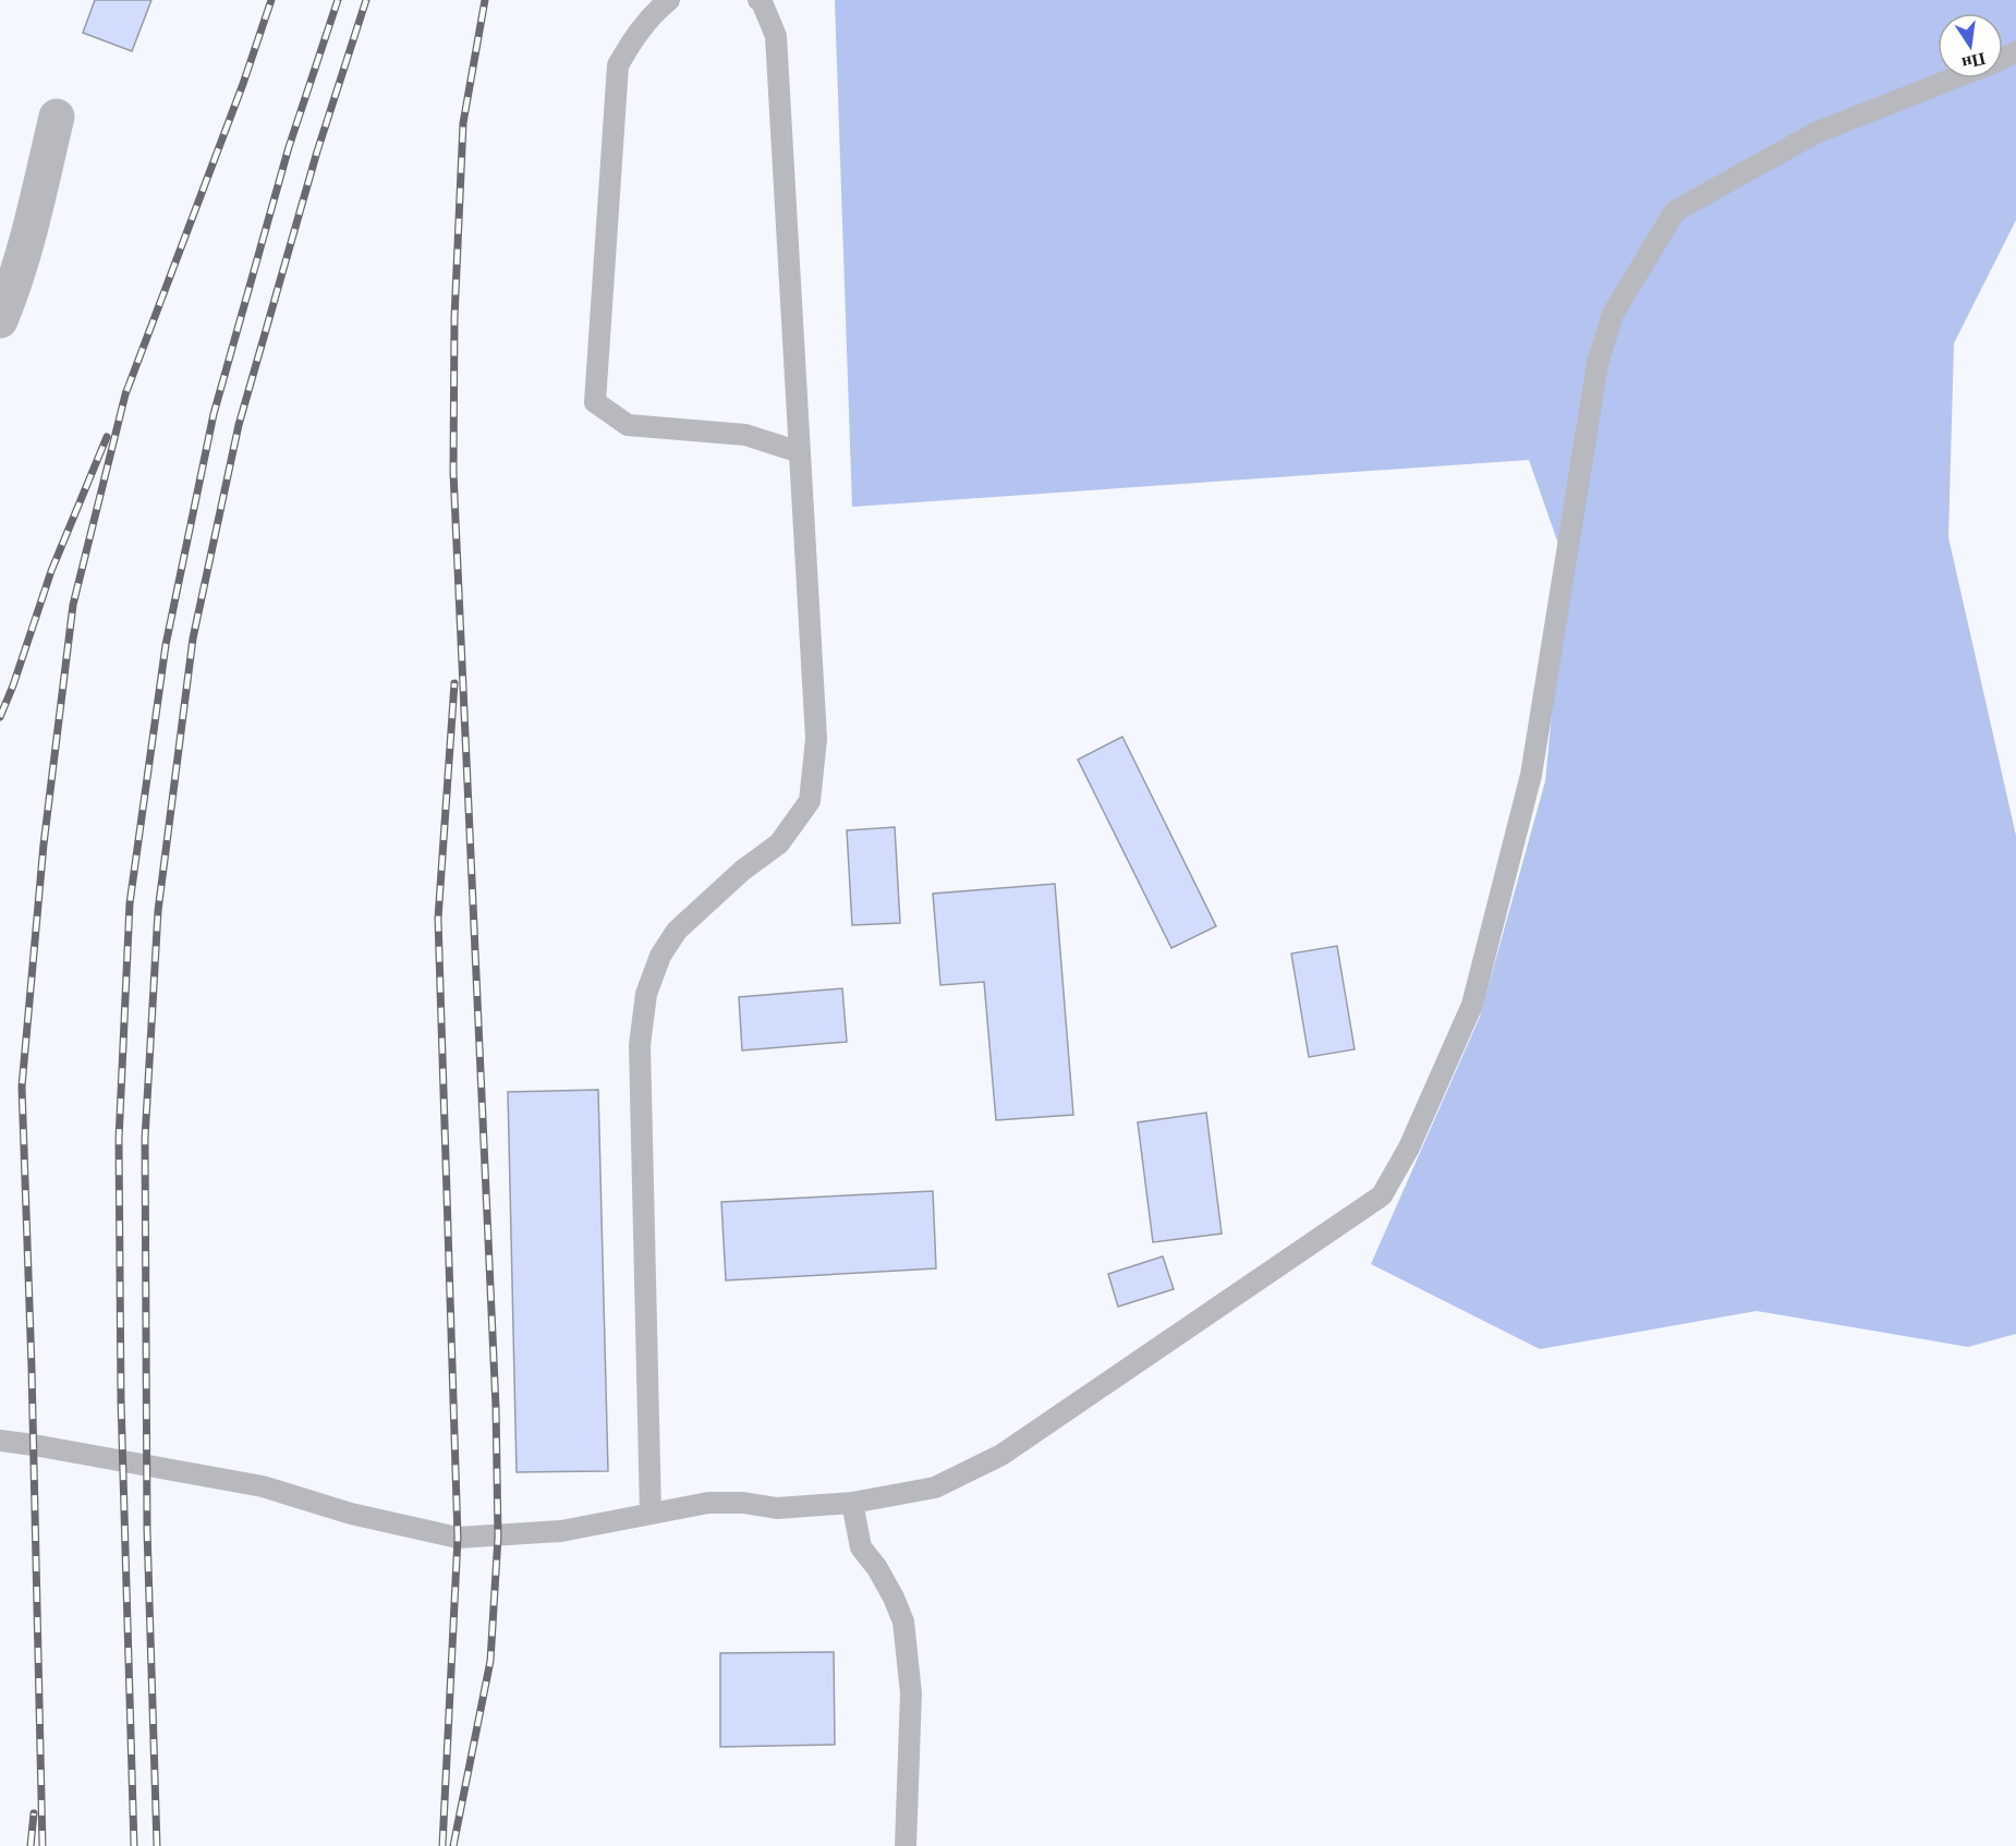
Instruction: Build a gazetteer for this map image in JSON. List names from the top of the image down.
{
  "north": "bottom"
}
